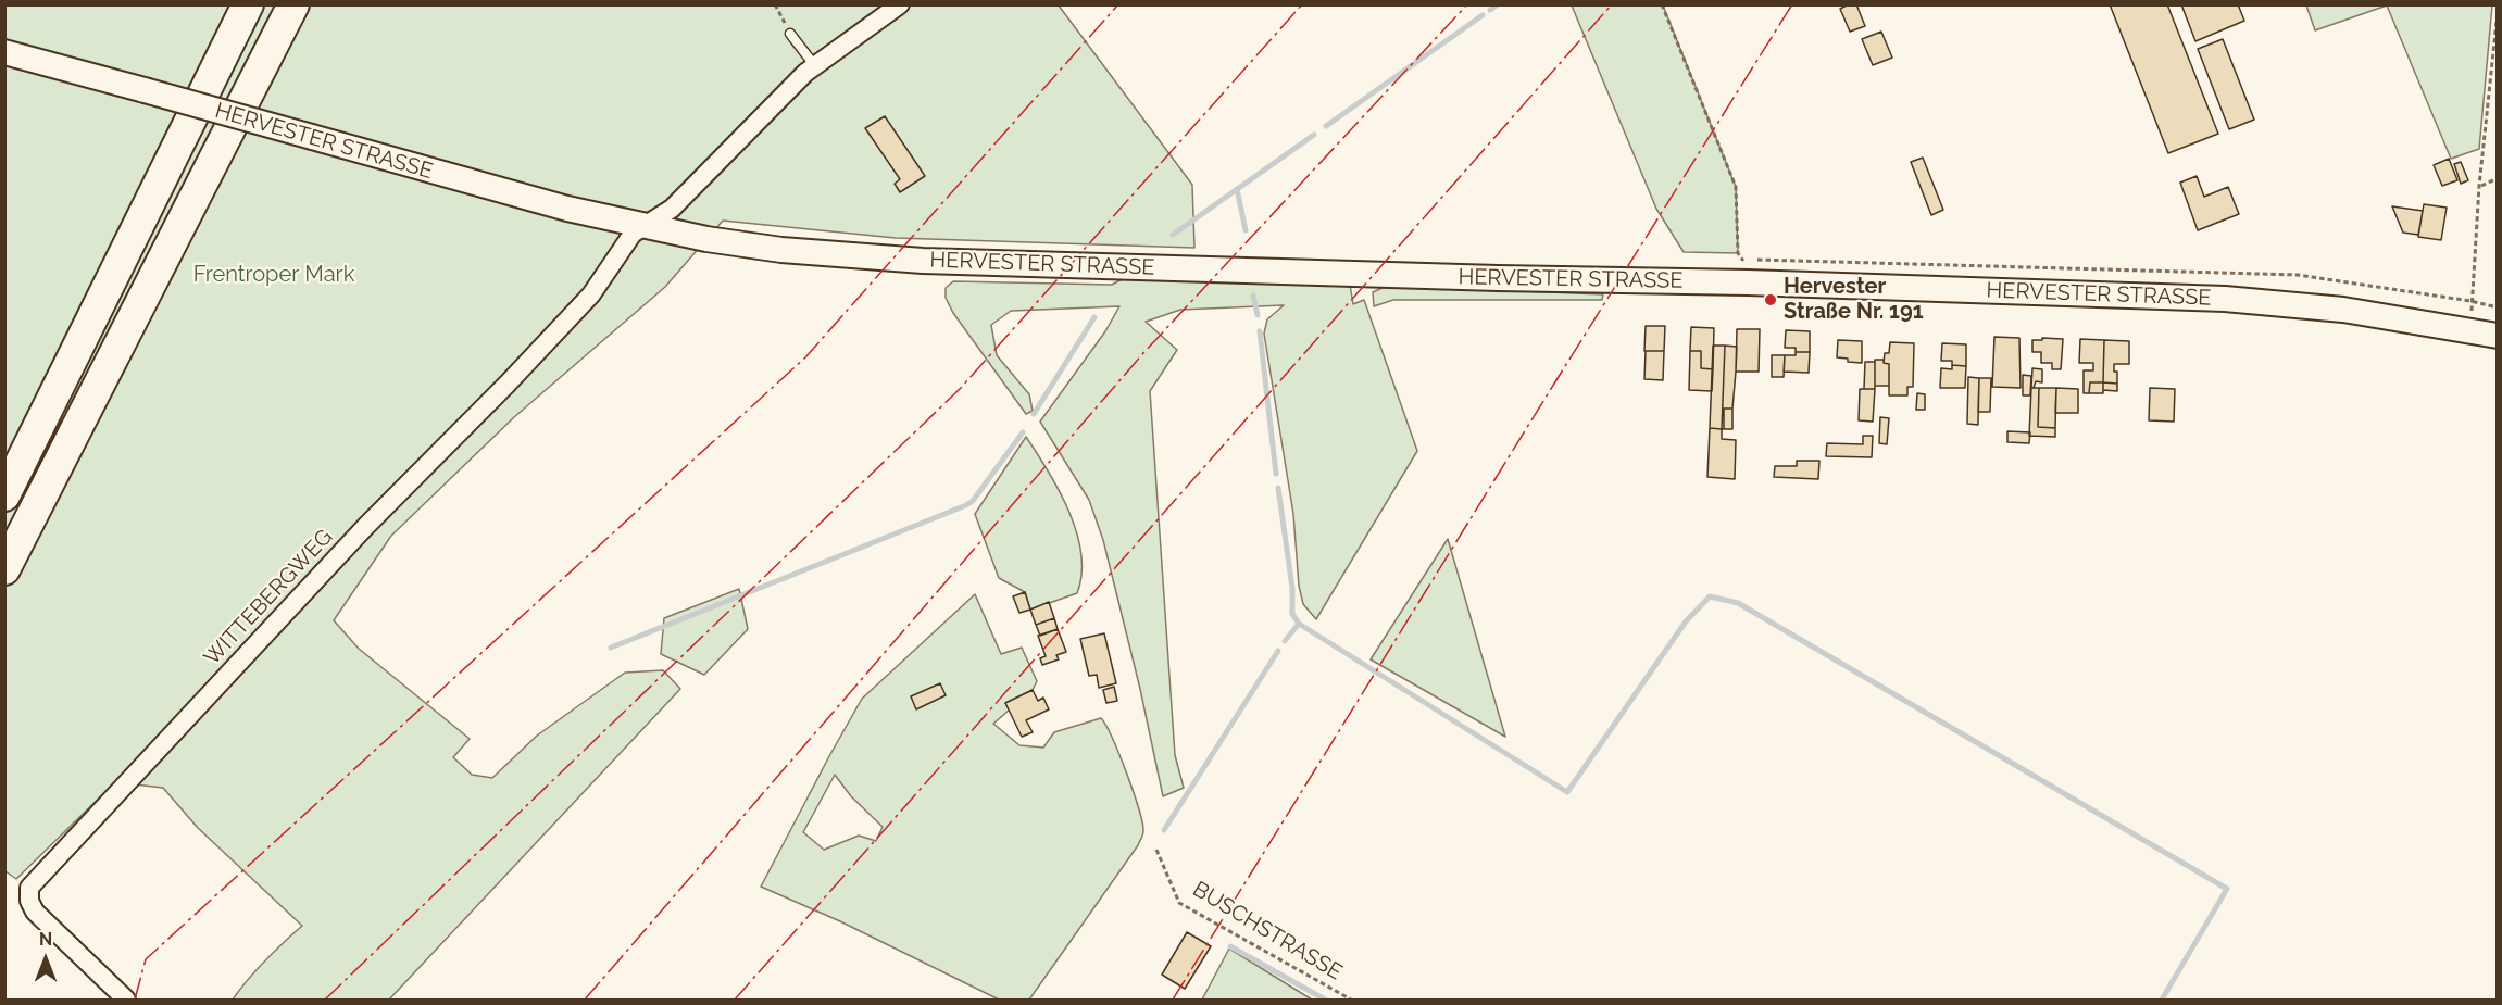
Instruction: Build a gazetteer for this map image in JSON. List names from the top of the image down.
{
  "streets": {
    "main road": ["HERVESTER STRASSE"],
    "street": ["WITTEBERGWEG"],
    "path": ["BUSCHSTRASSE"]
  },
  "crossings": [
    ["HERVESTER STRASSE", "WITTEBERGWEG"]
  ],
  "parks": ["Frentroper Mark"],
  "places": ["Hervester Straße Nr. 191"],
  "north": "top"
}
